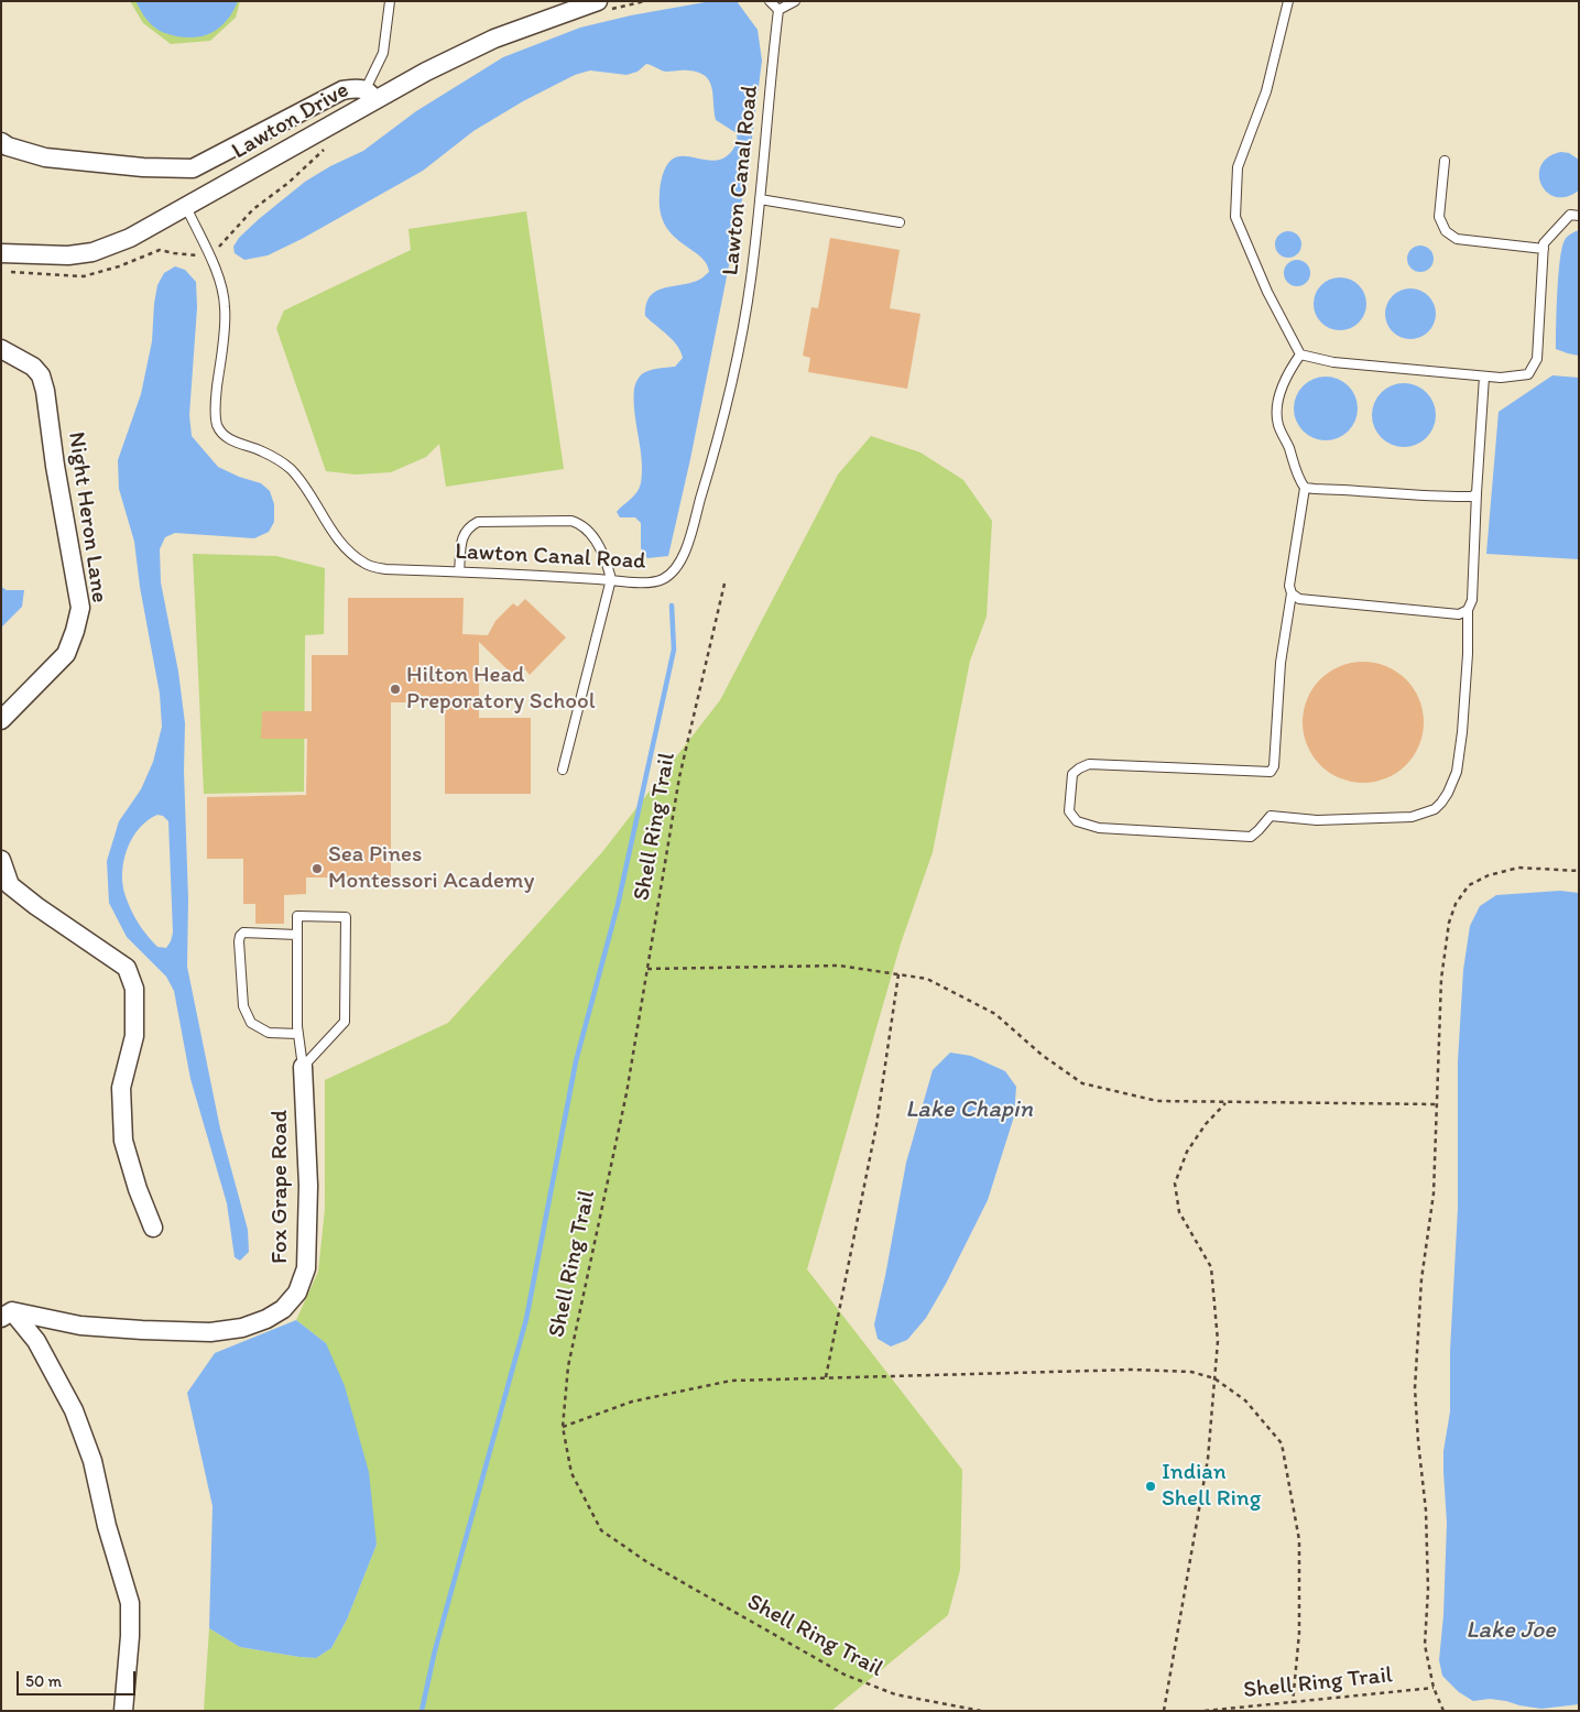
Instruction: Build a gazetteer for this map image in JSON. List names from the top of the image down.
{
  "streets": {
    "street": ["Lawton Drive", "Night Heron Lane", "Fox Grape Road"],
    "lane": ["Lawton Canal Road"],
    "path": ["Shell Ring Trail"]
  },
  "crossings": [
    ["Lawton Drive", "Lawton Canal Road"]
  ],
  "water": ["Lake Chapin", "Lake Joe"],
  "places": ["Hilton Head Preporatory School", "Sea Pines Montessori Academy", "Indian Shell Ring"],
  "scale_bar": "50 m"
}
